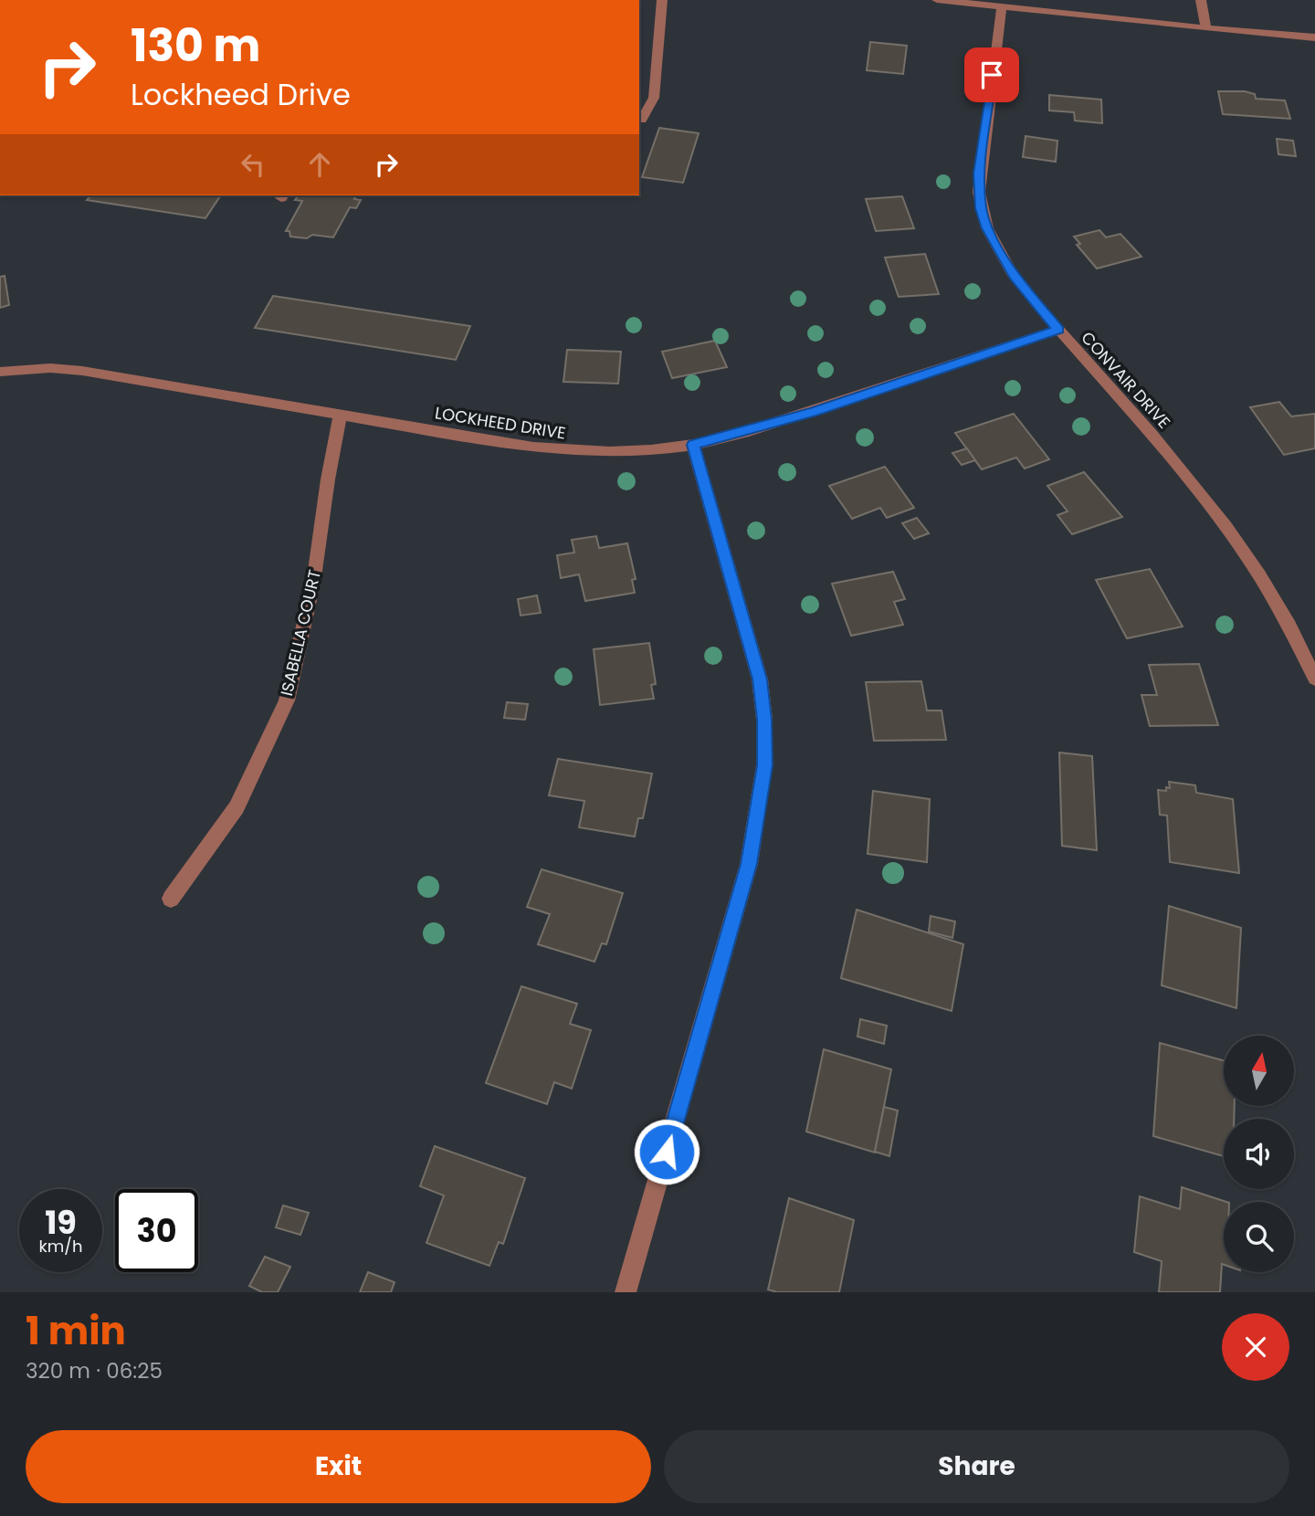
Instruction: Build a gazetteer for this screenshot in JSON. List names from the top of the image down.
{
  "streets": {
    "street": ["CONVAIR DRIVE", "LOCKHEED DRIVE", "ISABELLA COURT"]
  },
  "crossings": [
    ["CONVAIR DRIVE", "LOCKHEED DRIVE"],
    ["LOCKHEED DRIVE", "ISABELLA COURT"]
  ],
  "north": "top",
  "page": {
    "turn": ["130 m", "Lockheed Drive"],
    "speed": "19 km/h",
    "limit": "30",
    "heading": ["1 min", "320 m · 06:25"],
    "buttons": ["Exit", "Share"]
  }
}
